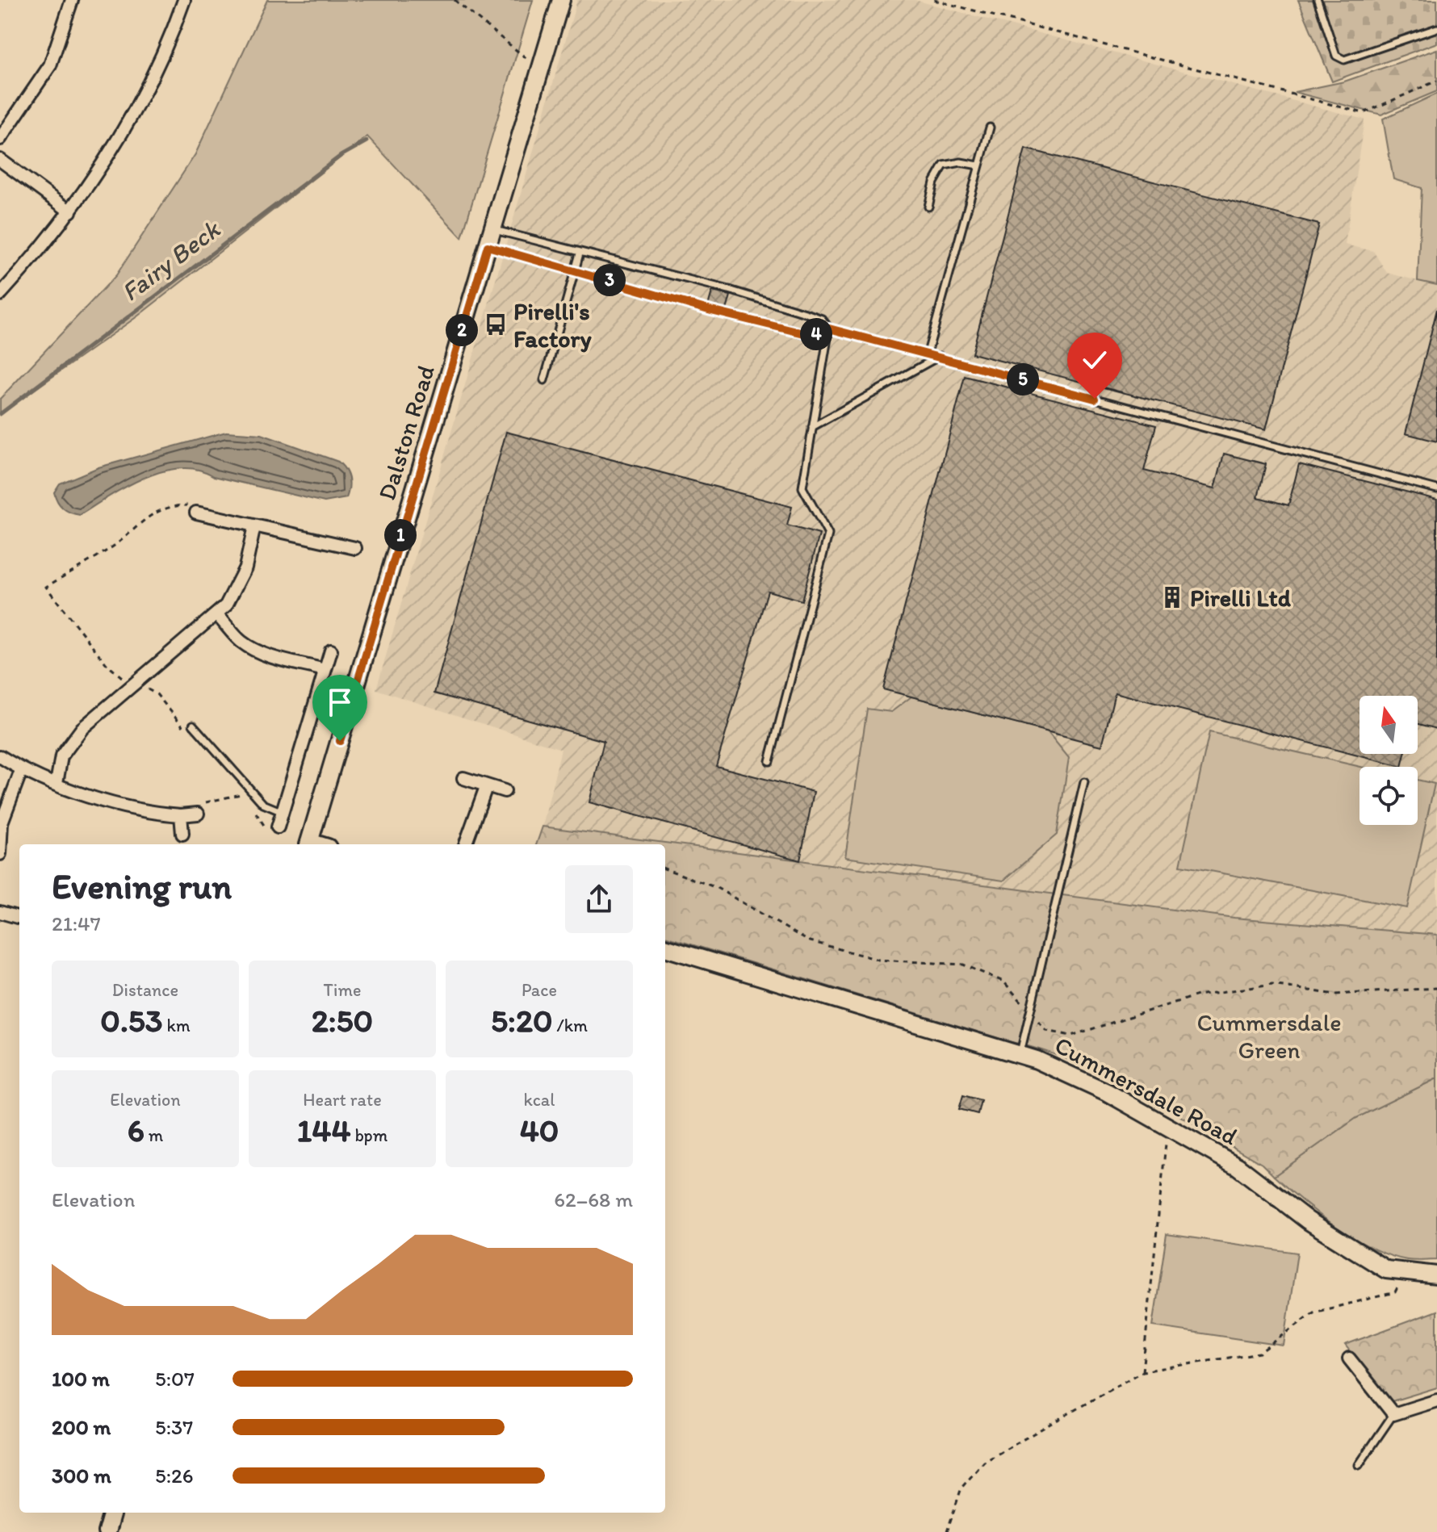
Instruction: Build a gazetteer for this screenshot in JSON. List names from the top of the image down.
{
  "streets": {
    "main road": ["Dalston Road", "Cummersdale Road"]
  },
  "water": ["Fairy Beck"],
  "parks": ["Cummersdale Green"],
  "places": {
    "bus stop": ["Pirelli's Factory"],
    "building": ["Pirelli Ltd"]
  },
  "north": "top",
  "page": {
    "pins": [
      "3",
      "2",
      "4",
      "5",
      "1"
    ],
    "heading": ["Evening run", "21:47"],
    "stats": [
      ["Distance", "0.53 km"],
      ["Time", "2:50"],
      ["Pace", "5:20 /km"],
      ["Elevation", "6 m"],
      ["Heart rate", "144 bpm"],
      ["kcal", "40"]
    ],
    "chart": ["Elevation", "62–68 m"],
    "list": [
      {
        "name": "100 m",
        "note": "5:07"
      },
      {
        "name": "200 m",
        "note": "5:37"
      },
      {
        "name": "300 m",
        "note": "5:26"
      }
    ]
  }
}
